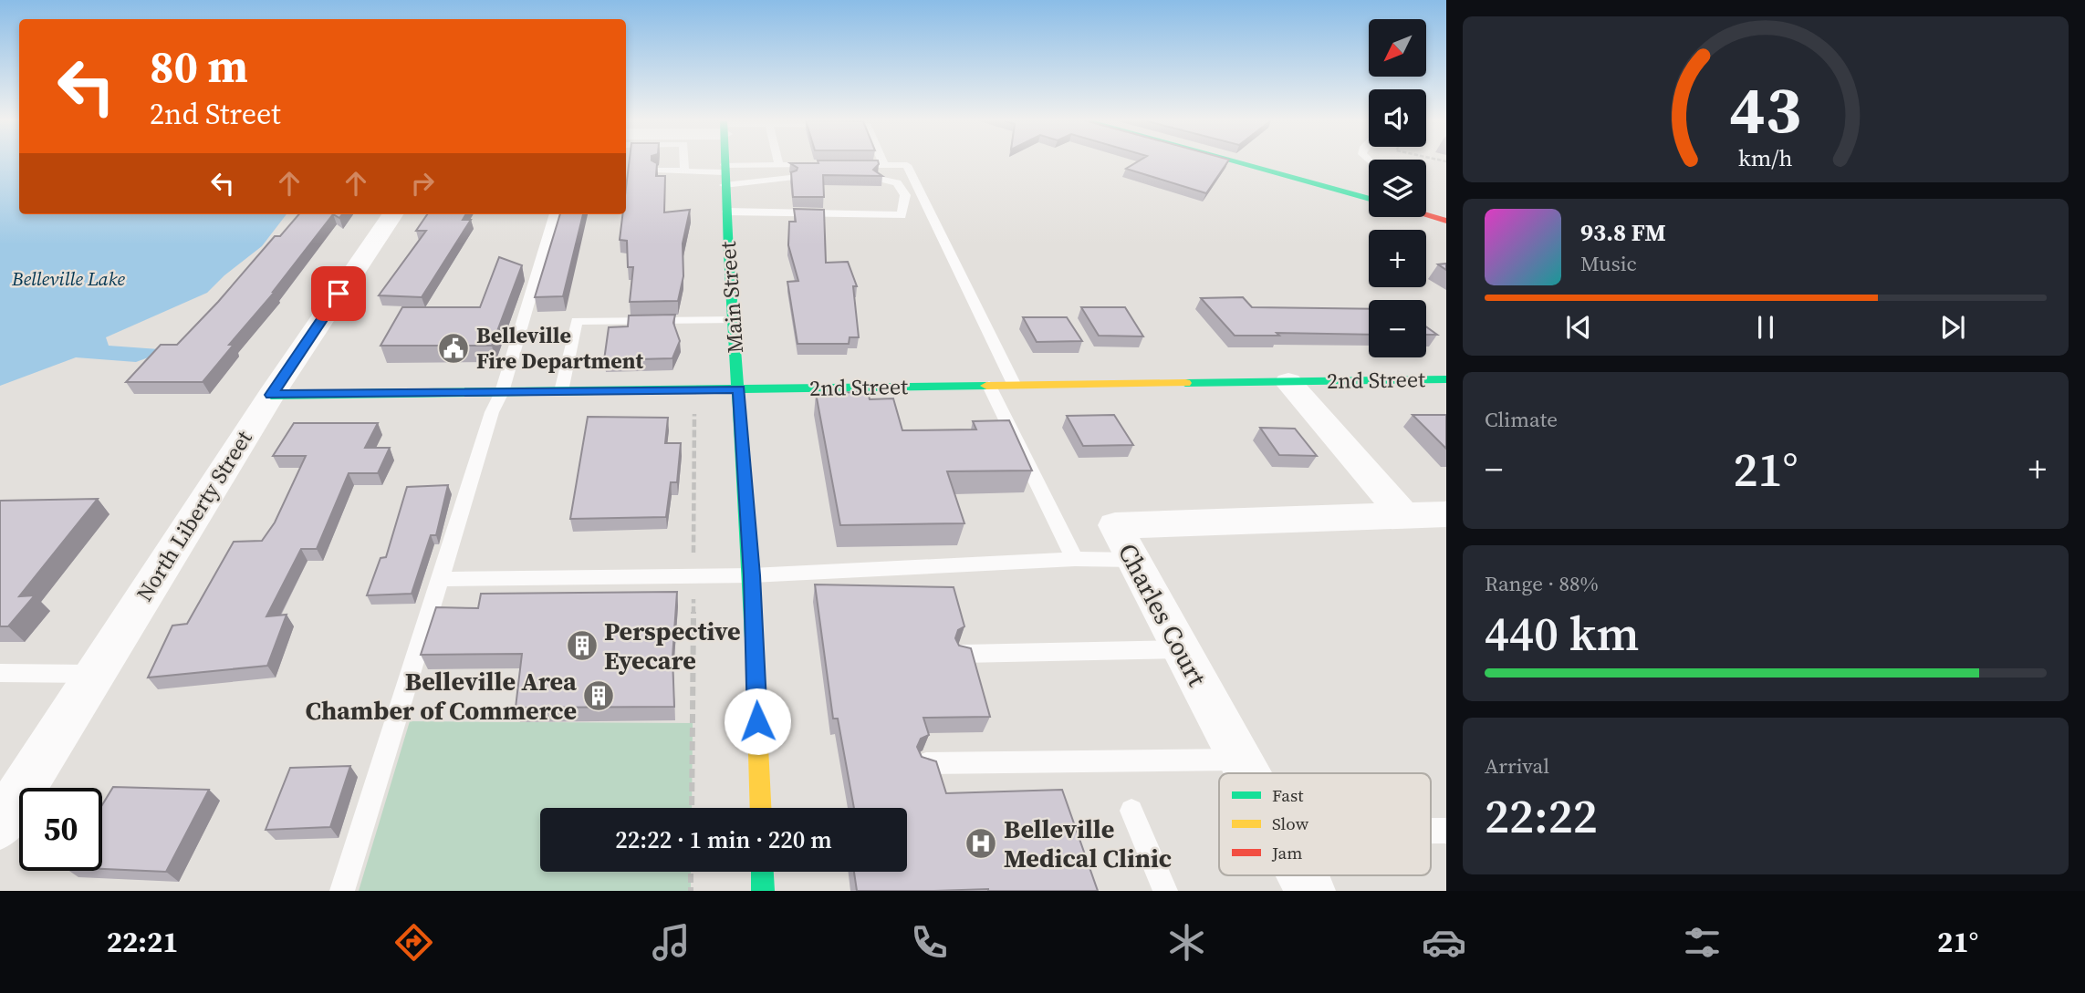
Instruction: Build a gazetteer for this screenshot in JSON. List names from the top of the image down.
{
  "streets": {
    "main road": ["Main Street", "2nd Street"],
    "street": ["North Liberty Street", "Charles Court"]
  },
  "crossings": [
    ["Main Street", "2nd Street"],
    ["2nd Street", "North Liberty Street"]
  ],
  "water": ["Belleville Lake"],
  "places": {
    "public building": ["Belleville Fire Department"],
    "building": ["Perspective Eyecare", "Belleville Area Chamber of Commerce"],
    "hospital": ["Belleville Medical Clinic"]
  },
  "legend": ["Fast", "Slow", "Jam"],
  "north": "bottom left",
  "page": {
    "map_buttons": ["+", "−"],
    "turn": ["80 m", "2nd Street"],
    "song": ["93.8 FM", "Music"],
    "tile": [
      "Climate",
      ["Range · 88%", "440 km"],
      ["Arrival", "22:22"]
    ],
    "heat": ["−", "21°", "+"],
    "limit": "50",
    "trip": "22:22 · 1 min · 220 m",
    "tabs": ["22:21", "21°"],
    "gauge": ["43", "km/h"]
  }
}
